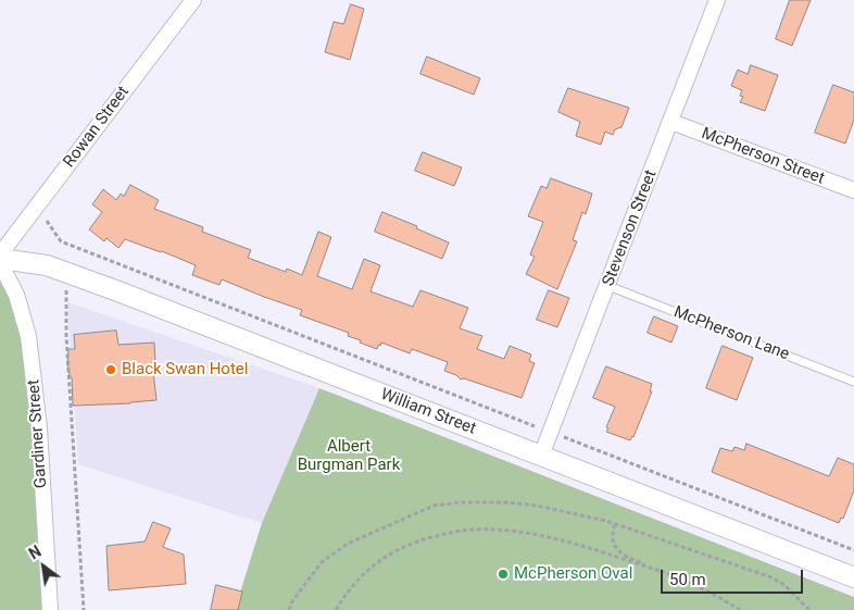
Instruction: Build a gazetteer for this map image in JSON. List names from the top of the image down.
{
  "streets": {
    "street": [
      "Rowan Street",
      "McPherson Street",
      "Stevenson Street",
      "William Street",
      "Gardiner Street"
    ],
    "lane": ["McPherson Lane"]
  },
  "crossings": [
    ["Rowan Street", "William Street"],
    ["McPherson Street", "Stevenson Street"],
    ["Stevenson Street", "McPherson Lane"],
    ["Stevenson Street", "William Street"]
  ],
  "parks": ["Albert Burgman Park"],
  "places": ["Black Swan Hotel", "McPherson Oval"],
  "scale_bar": "50 m",
  "north": "top left"
}
